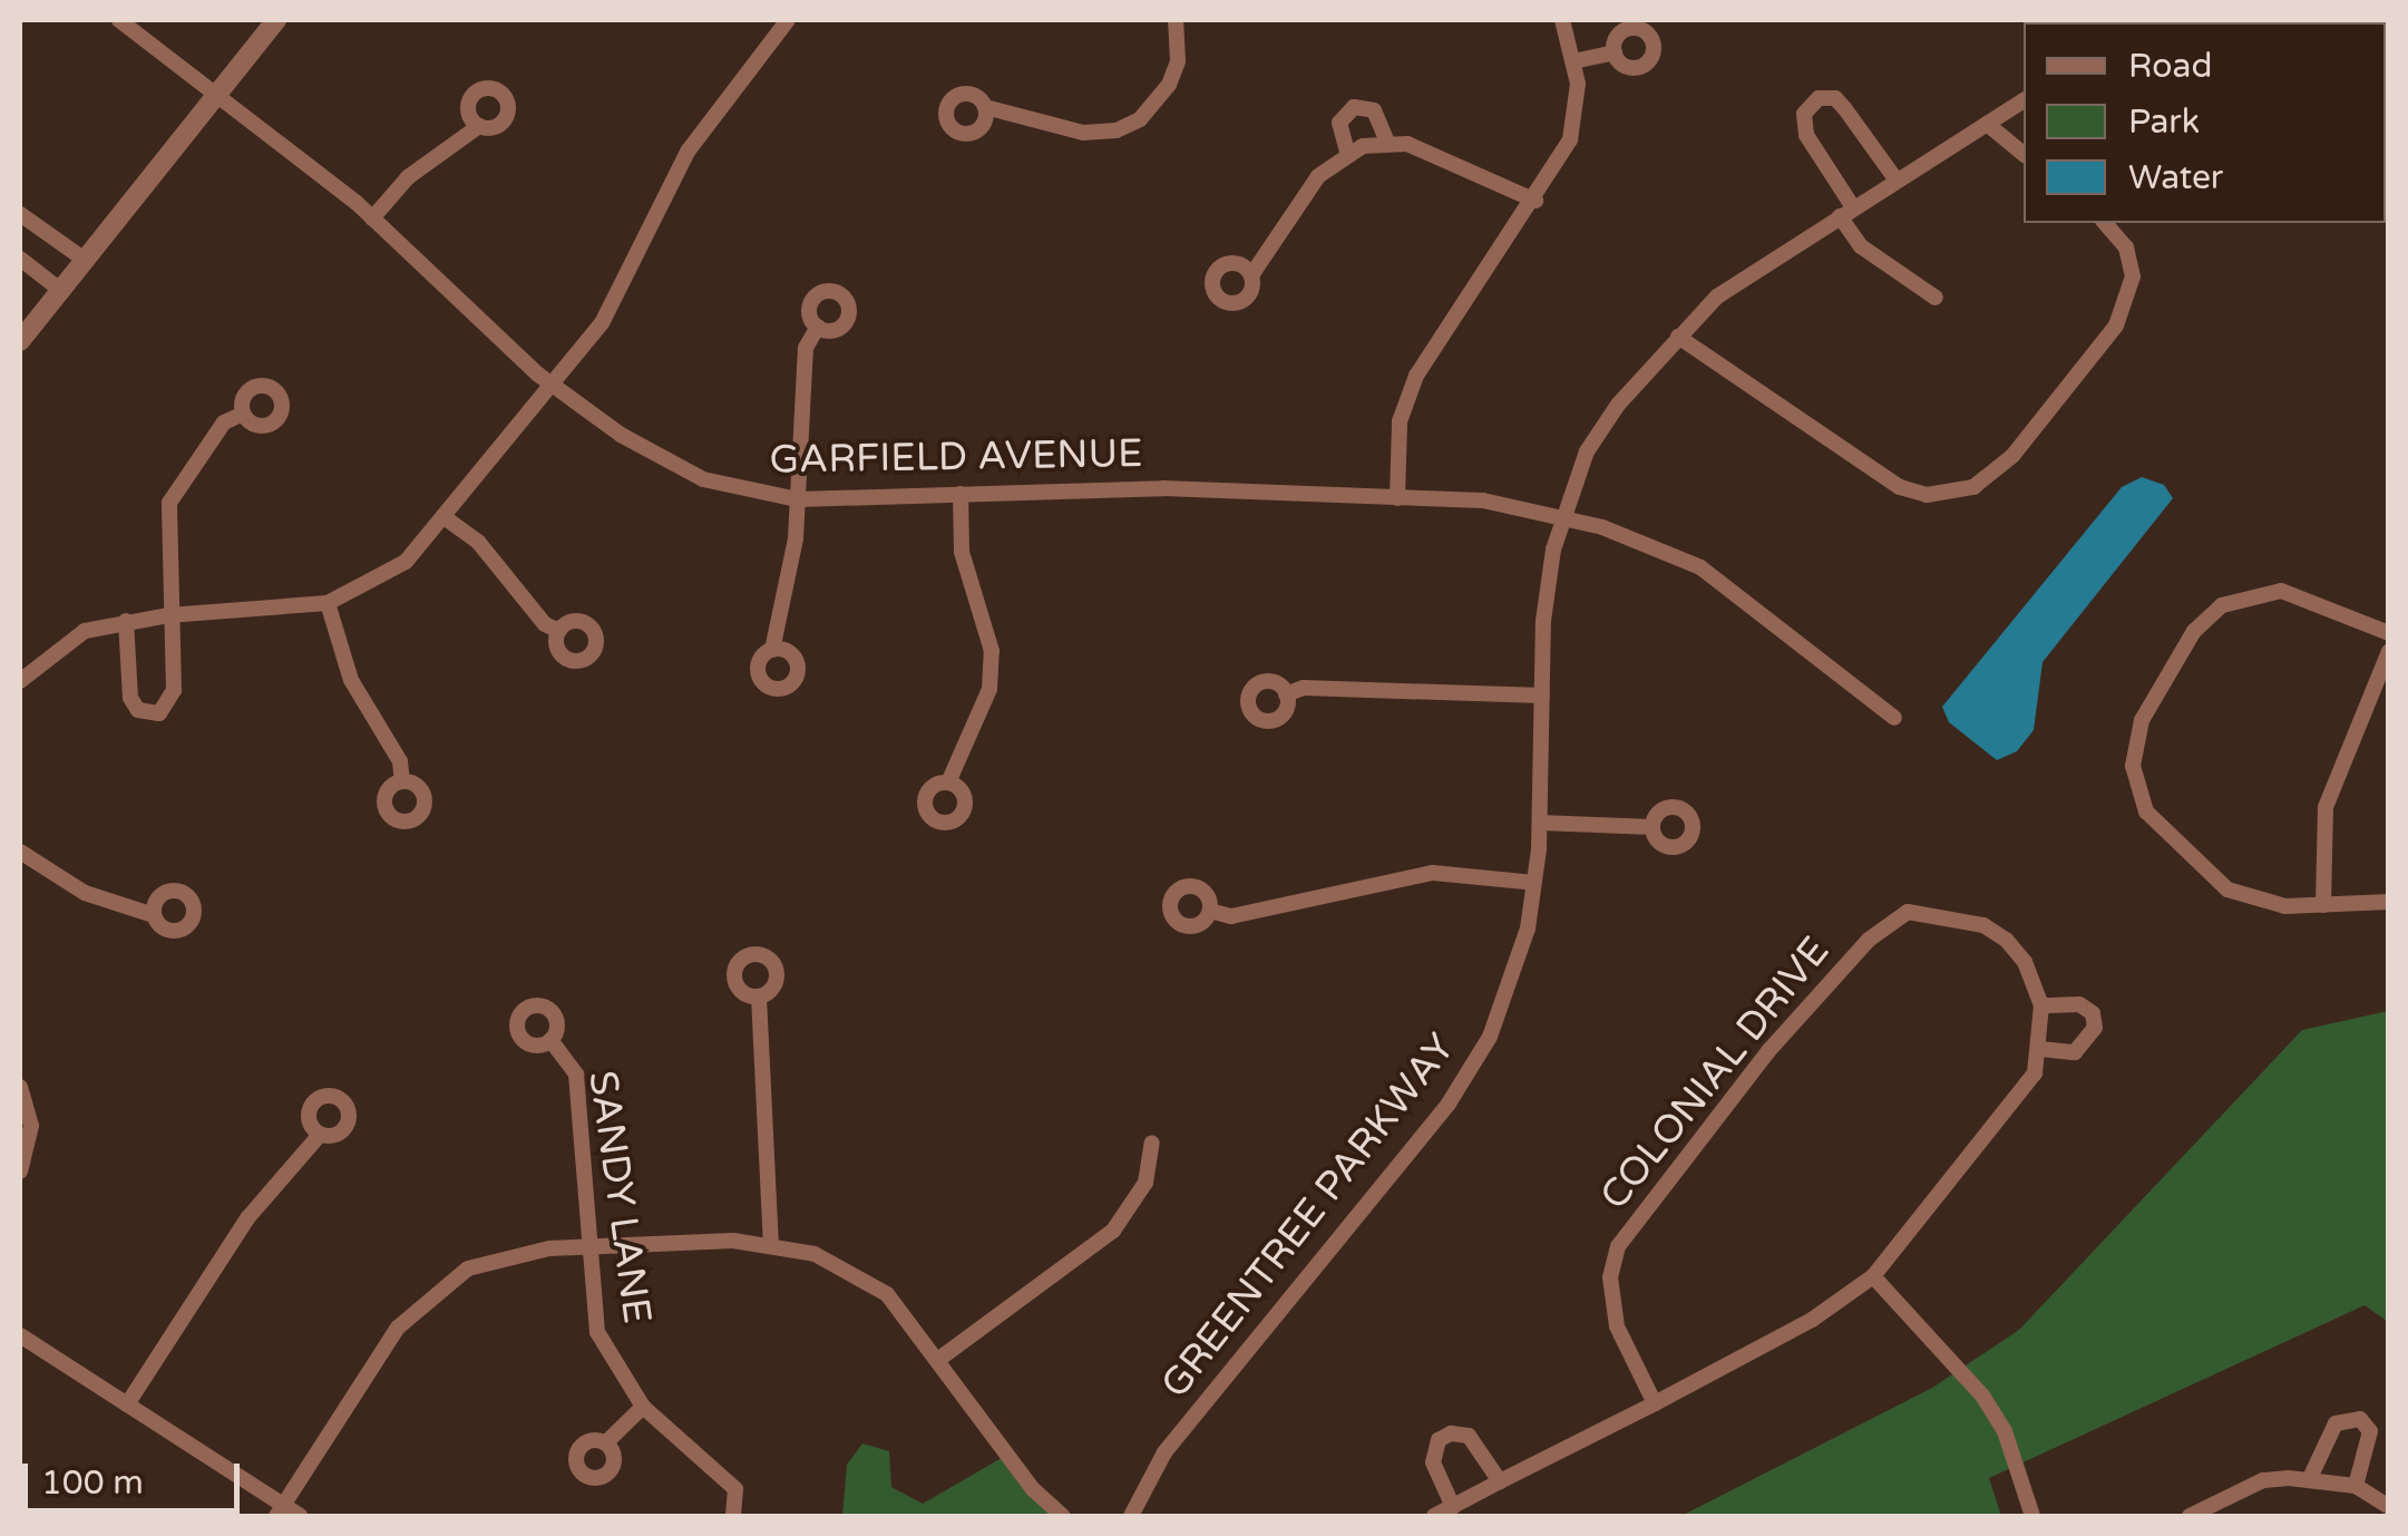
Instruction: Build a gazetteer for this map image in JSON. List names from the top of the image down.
{
  "streets": {
    "street": [
      "GARFIELD AVENUE",
      "COLONIAL DRIVE",
      "SANDY LANE",
      "GREENTREE PARKWAY"
    ]
  },
  "crossings": [
    ["GARFIELD AVENUE", "GREENTREE PARKWAY"]
  ],
  "legend": ["Road", "Park", "Water"],
  "scale_bar": "100 m"
}
